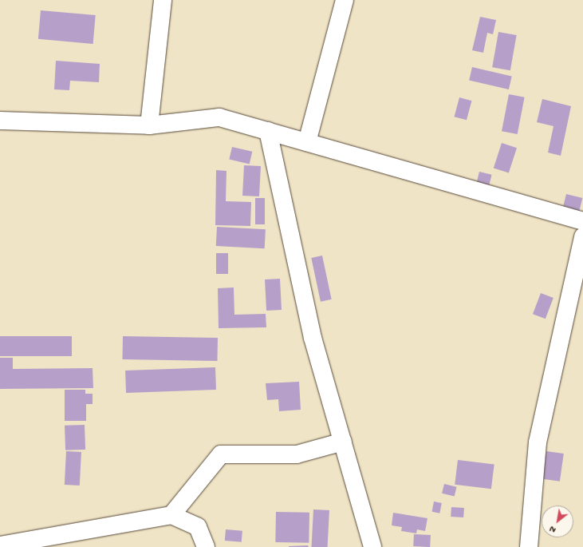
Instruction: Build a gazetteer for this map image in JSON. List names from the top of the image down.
{
  "north": "bottom left"
}
